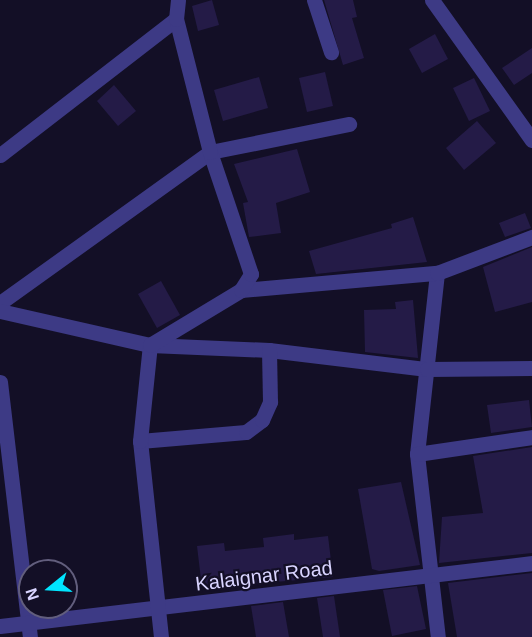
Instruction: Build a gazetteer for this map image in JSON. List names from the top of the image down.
{
  "streets": {
    "street": ["Kalaignar Road"]
  },
  "north": "left"
}
